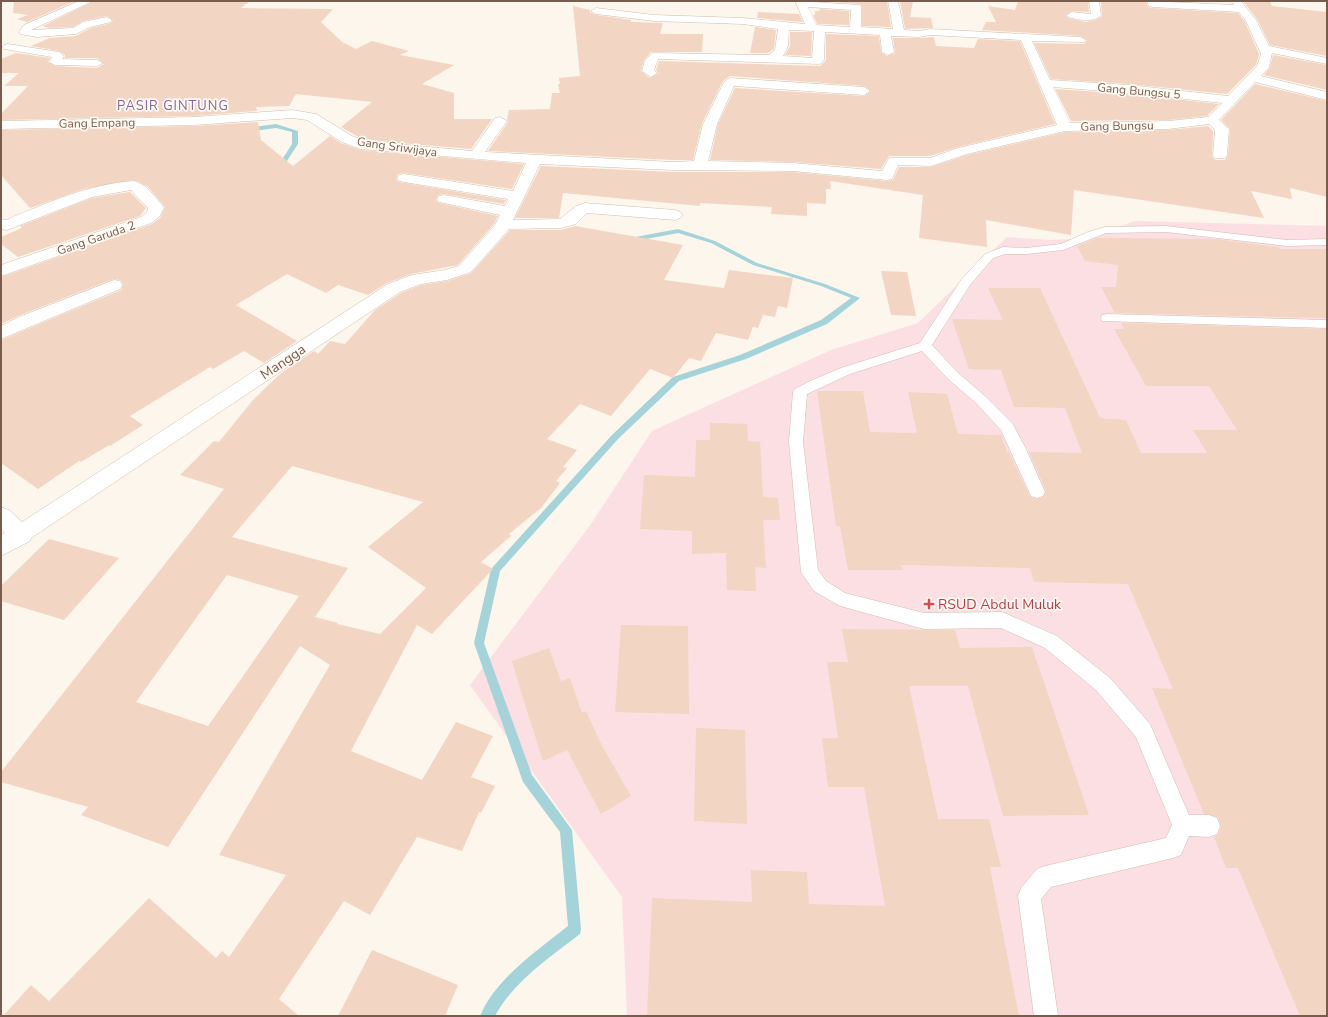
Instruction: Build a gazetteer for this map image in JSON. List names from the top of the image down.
{
  "streets": {
    "street": [
      "Gang Bungsu 5",
      "Gang Empang",
      "Gang Bungsu",
      "Gang Sriwijaya",
      "Gang Garuda 2",
      "Mangga"
    ]
  },
  "crossings": [
    ["Gang Empang", "Gang Sriwijaya"],
    ["Gang Bungsu", "Gang Sriwijaya"],
    ["Gang Sriwijaya", "Mangga"]
  ],
  "districts": ["PASIR GINTUNG"],
  "places": {
    "health": ["RSUD Abdul Muluk"]
  }
}
